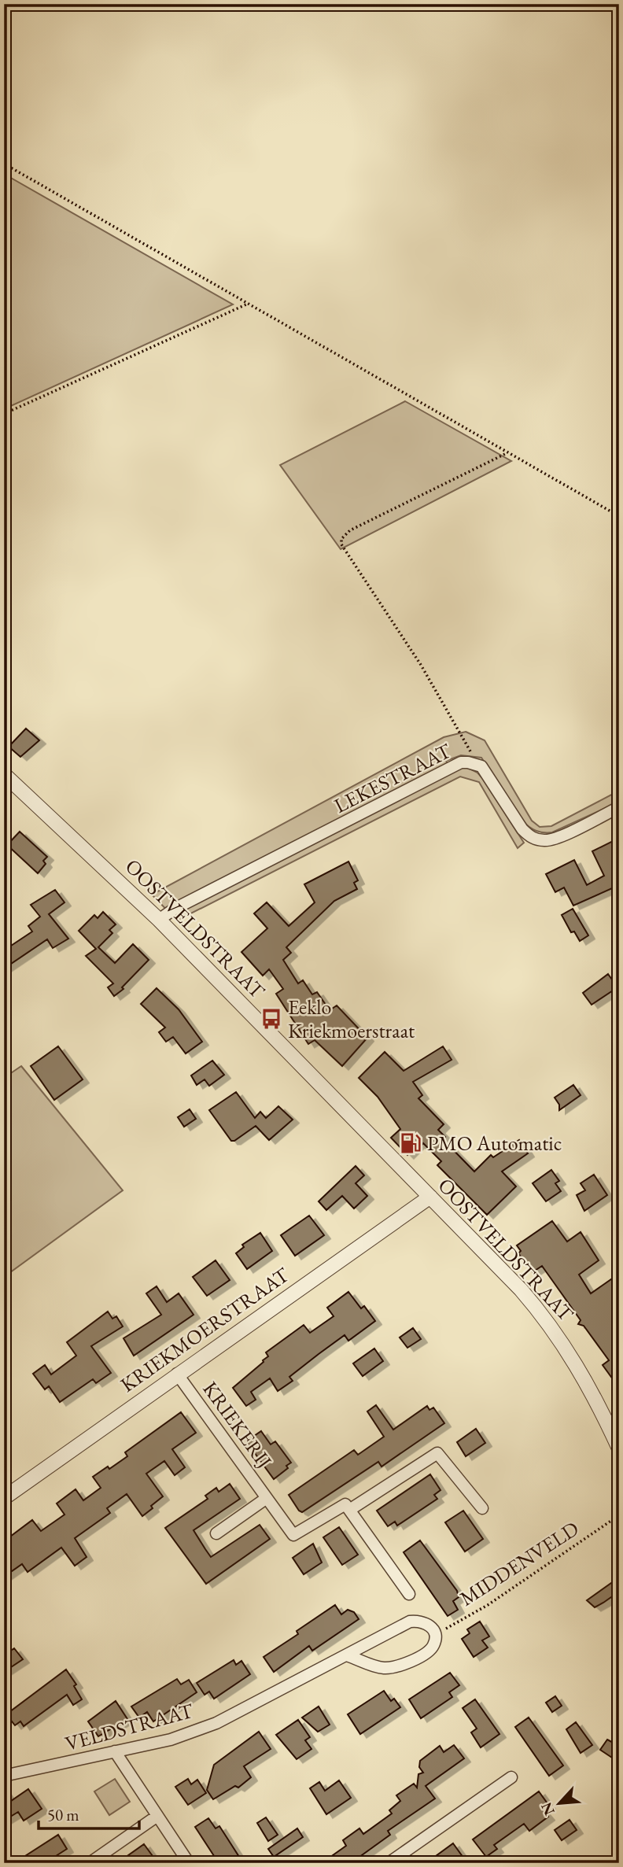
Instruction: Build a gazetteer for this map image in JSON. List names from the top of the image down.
{
  "streets": {
    "street": [
      "LEKESTRAAT",
      "OOSTVELDSTRAAT",
      "KRIEKMOERSTRAAT",
      "KRIEKERIJ",
      "VELDSTRAAT"
    ],
    "path": ["MIDDENVELD"]
  },
  "crossings": [
    ["LEKESTRAAT", "OOSTVELDSTRAAT"],
    ["OOSTVELDSTRAAT", "KRIEKMOERSTRAAT"],
    ["KRIEKMOERSTRAAT", "KRIEKERIJ"],
    ["MIDDENVELD", "VELDSTRAAT"]
  ],
  "places": {
    "bus stop": ["Eeklo Kriekmoerstraat"],
    "fuel station": ["PMO Automatic"]
  },
  "scale_bar": "50 m",
  "north": "bottom left"
}
